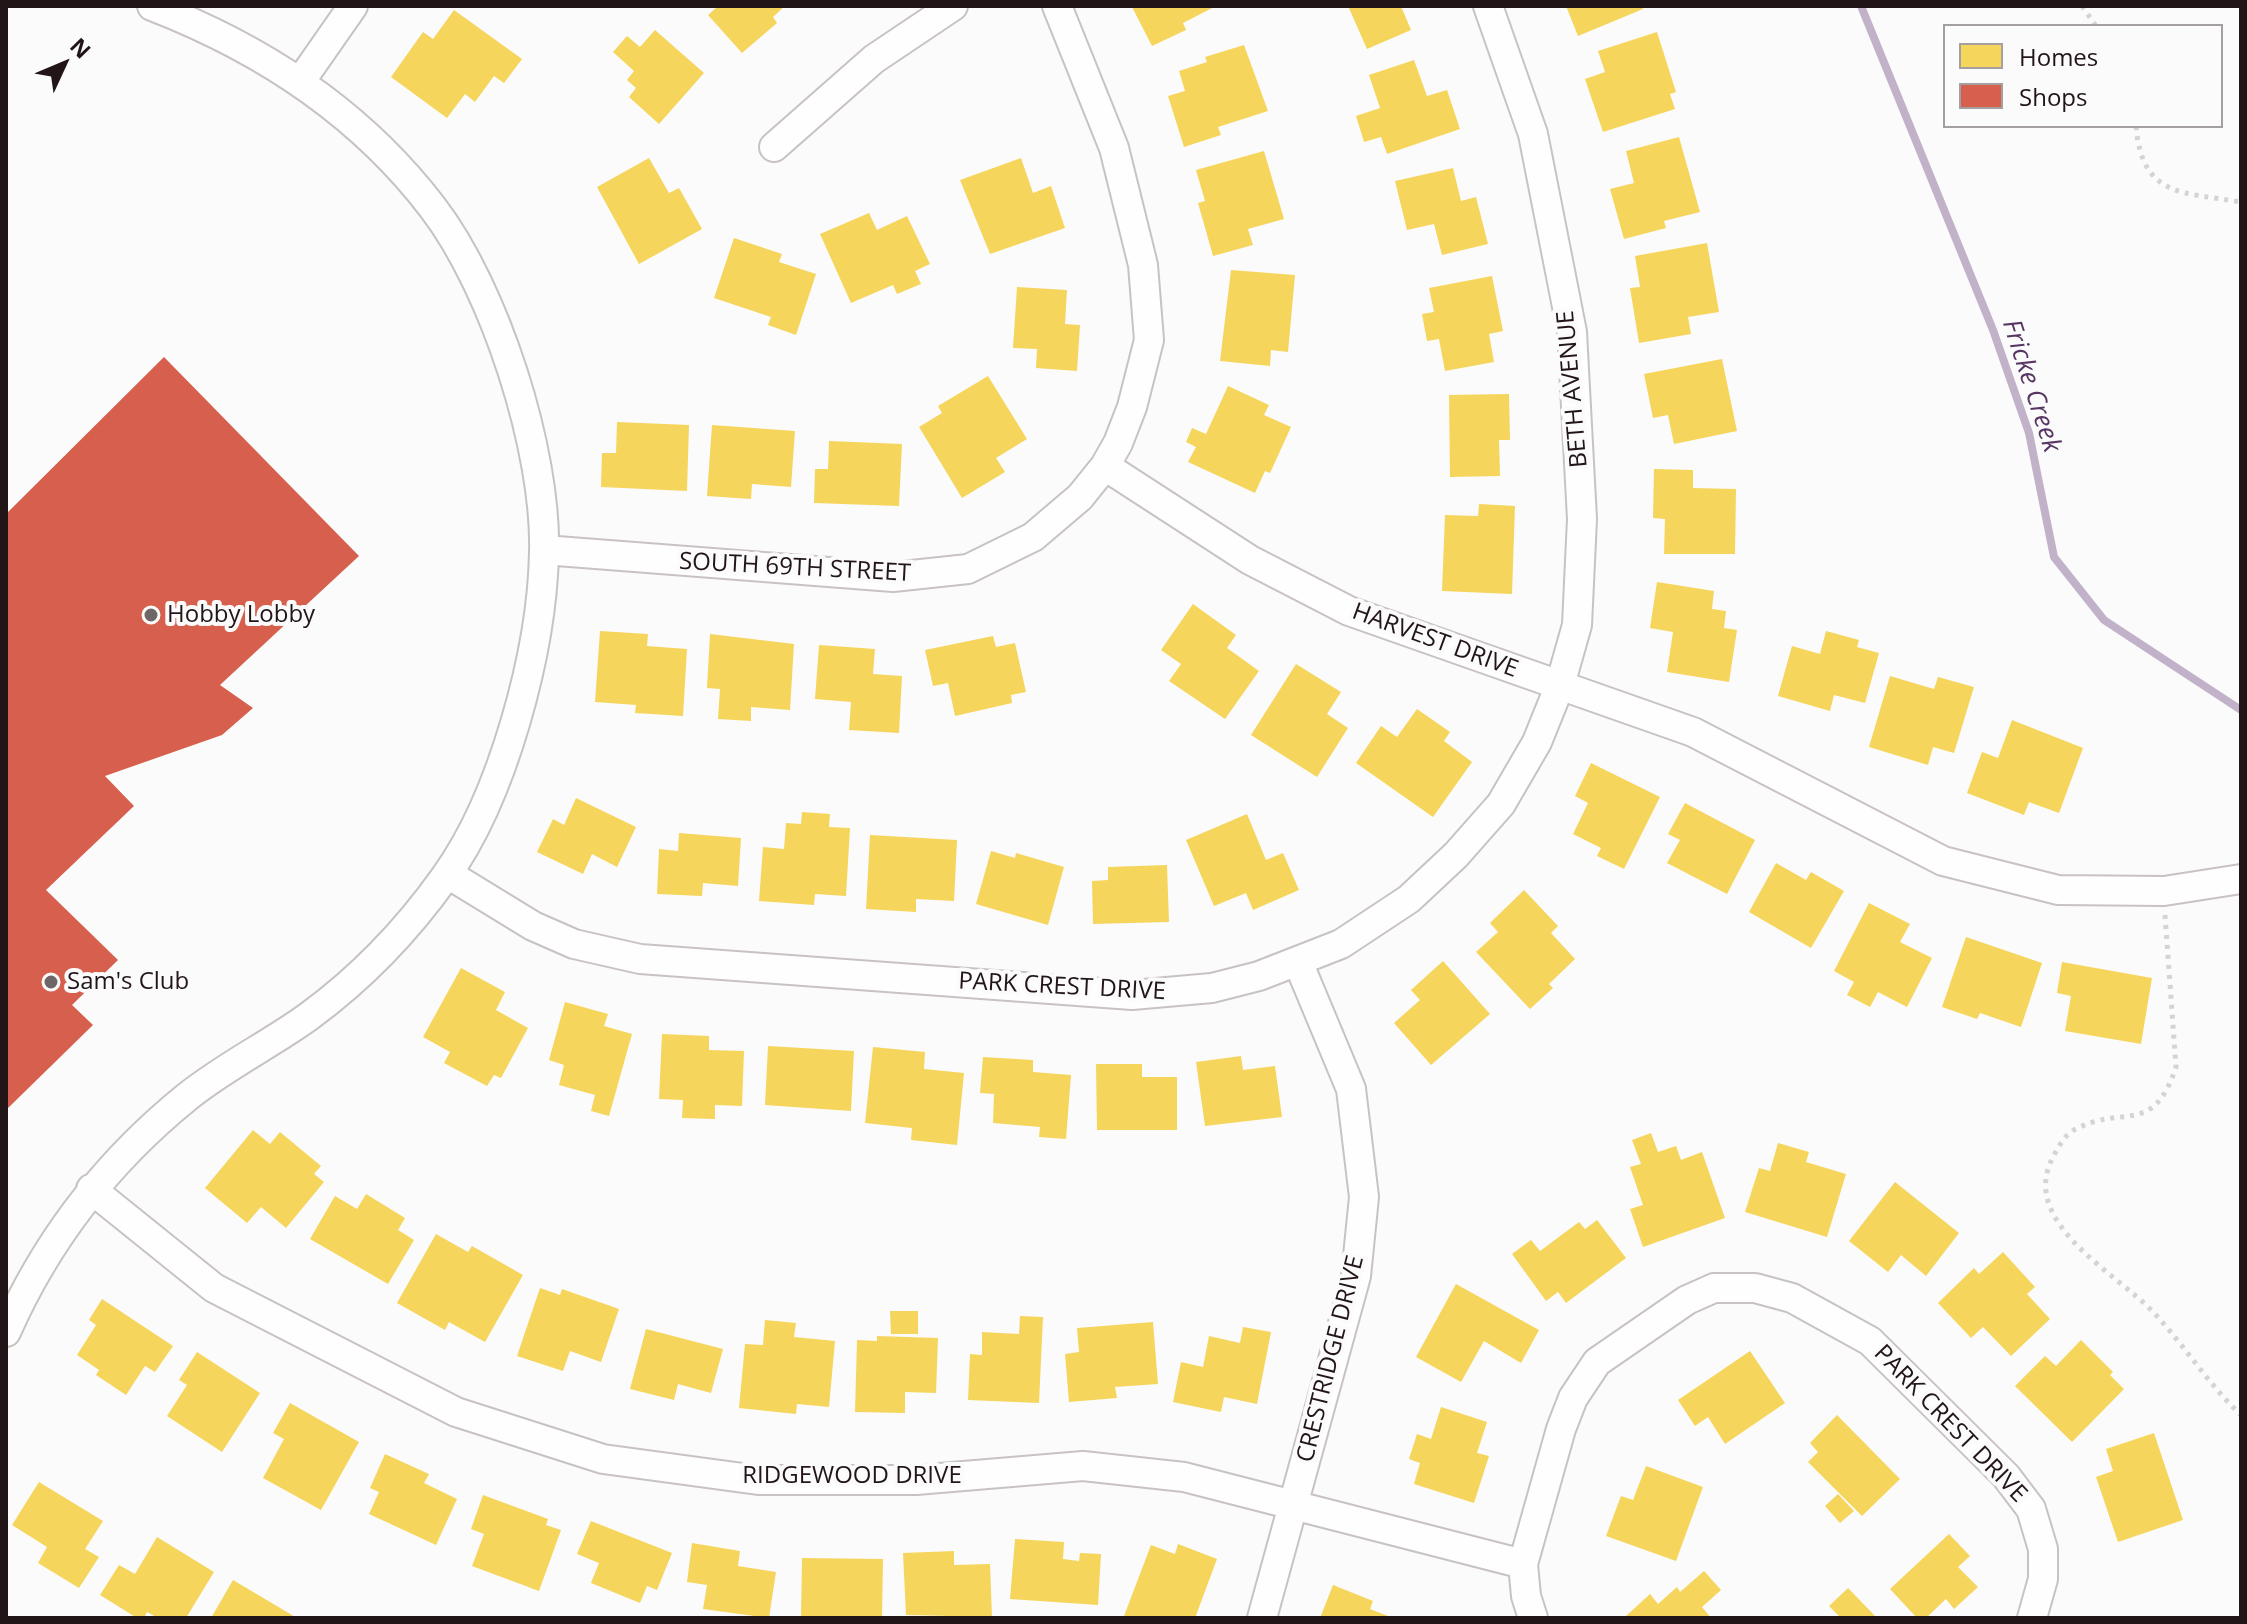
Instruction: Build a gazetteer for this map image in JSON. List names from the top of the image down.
{
  "streets": {
    "street": [
      "BETH AVENUE",
      "SOUTH 69TH STREET",
      "HARVEST DRIVE",
      "PARK CREST DRIVE",
      "CRESTRIDGE DRIVE",
      "RIDGEWOOD DRIVE"
    ]
  },
  "crossings": [
    ["BETH AVENUE", "HARVEST DRIVE"],
    ["BETH AVENUE", "PARK CREST DRIVE"],
    ["SOUTH 69TH STREET", "HARVEST DRIVE"],
    ["HARVEST DRIVE", "PARK CREST DRIVE"],
    ["PARK CREST DRIVE", "CRESTRIDGE DRIVE"],
    ["PARK CREST DRIVE", "RIDGEWOOD DRIVE"],
    ["CRESTRIDGE DRIVE", "RIDGEWOOD DRIVE"]
  ],
  "water": ["Fricke Creek"],
  "places": ["Hobby Lobby", "Sam's Club"],
  "legend": ["Homes", "Shops"],
  "north": "top right"
}
